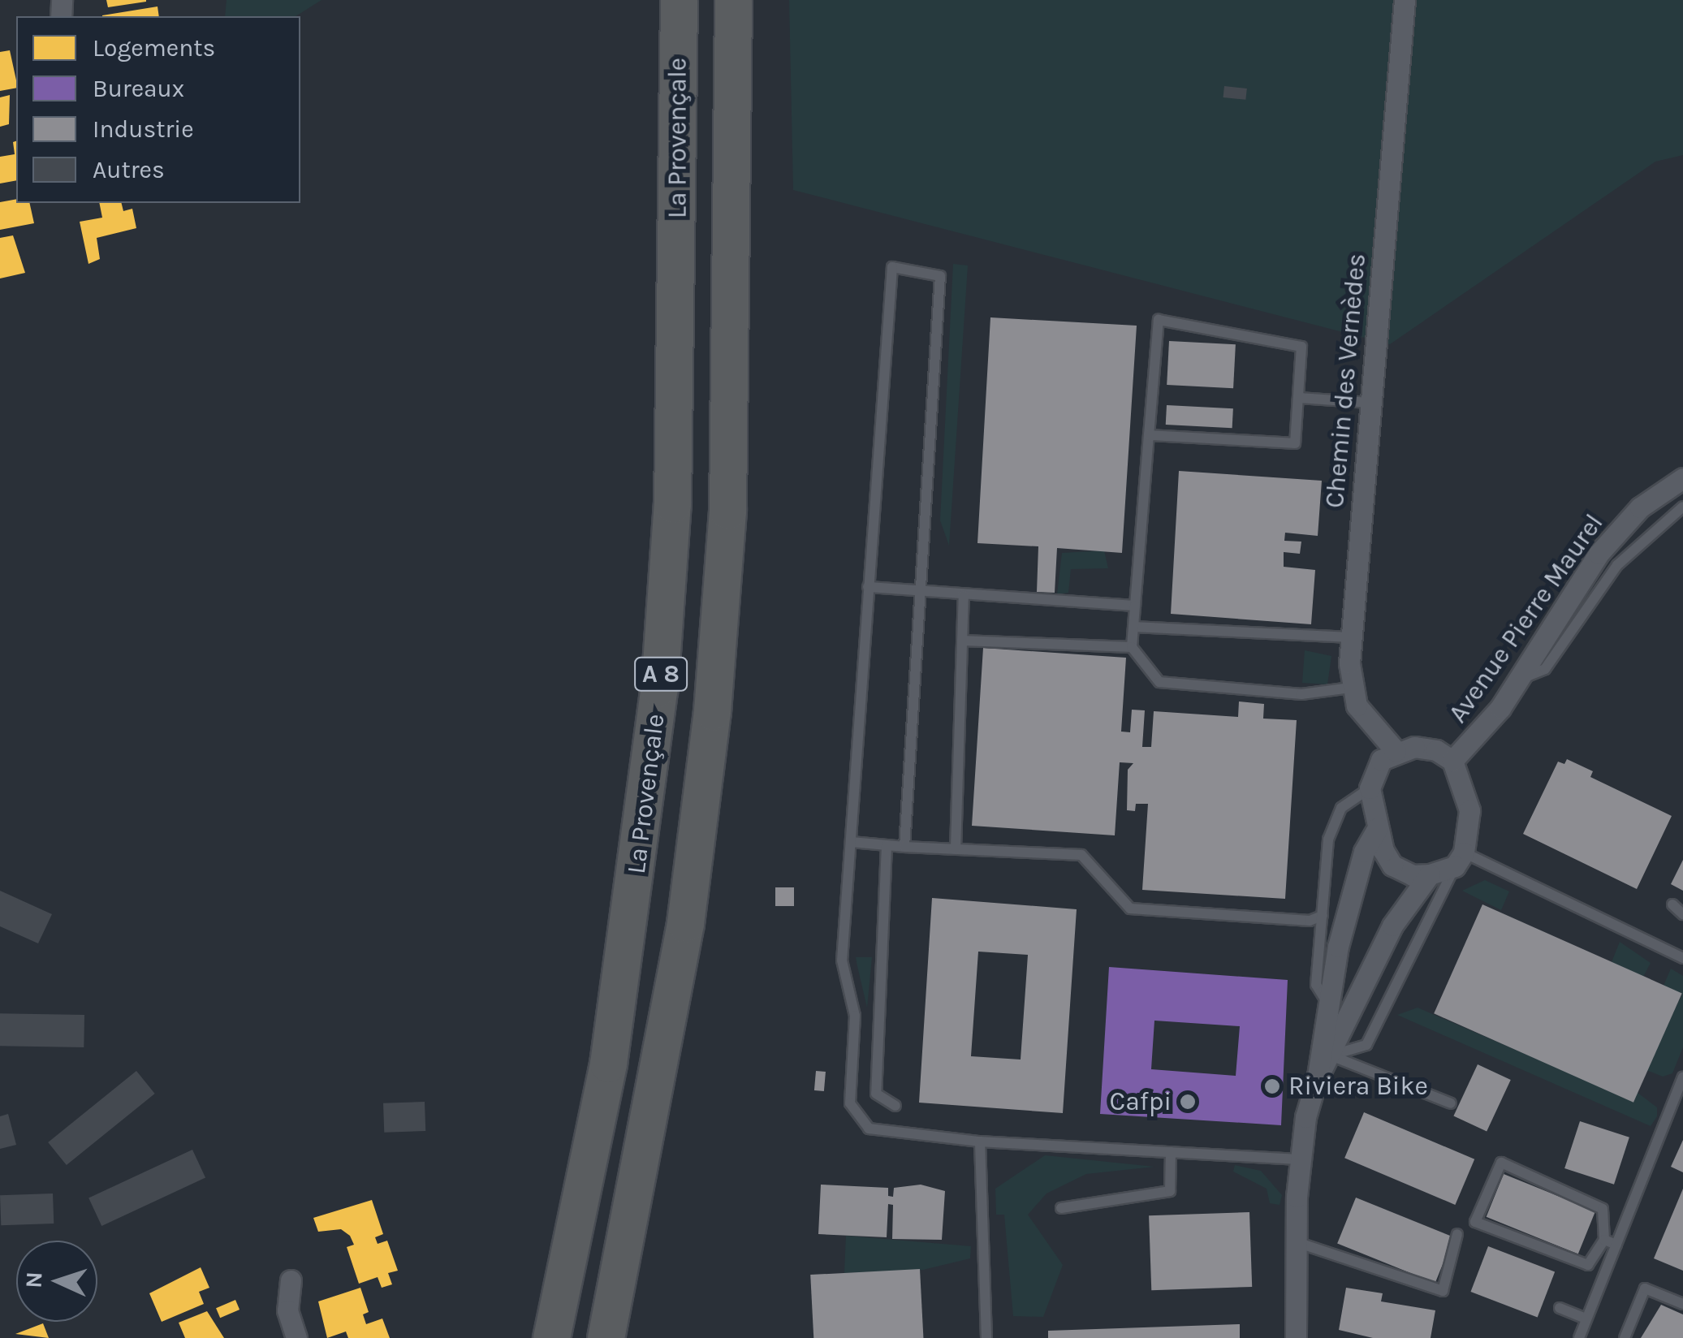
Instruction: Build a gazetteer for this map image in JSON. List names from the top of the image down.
{
  "streets": {
    "highway": ["La Provençale", "A 8"],
    "street": ["Chemin des Vernèdes", "Avenue Pierre Maurel"]
  },
  "places": ["Riviera Bike", "Cafpi"],
  "legend": [
    "Logements",
    "Bureaux",
    "Industrie",
    "Autres"
  ],
  "north": "left"
}
